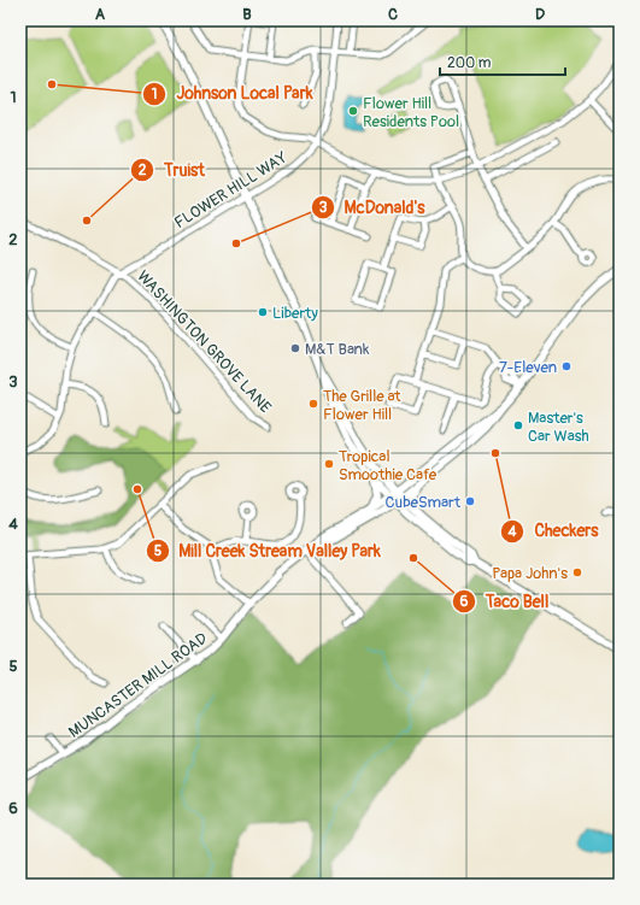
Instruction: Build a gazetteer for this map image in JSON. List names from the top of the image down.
{
  "streets": {
    "main road": ["MUNCASTER MILL ROAD"],
    "street": ["FLOWER HILL WAY", "WASHINGTON GROVE LANE"]
  },
  "crossings": [
    ["FLOWER HILL WAY", "WASHINGTON GROVE LANE"]
  ],
  "places": [
    "Johnson Local Park",
    "Flower Hill Residents Pool",
    "Truist",
    "McDonald's",
    "Liberty",
    "M&T Bank",
    "7-Eleven",
    "The Grille at Flower Hill",
    "Master's Car Wash",
    "Checkers",
    "Tropical Smoothie Cafe",
    "Mill Creek Stream Valley Park",
    "CubeSmart",
    "Taco Bell",
    "Papa John's"
  ],
  "scale_bar": "200 m",
  "grid": {
    "columns": [
      "A",
      "B",
      "C",
      "D"
    ],
    "rows": [
      "1",
      "2",
      "3",
      "4",
      "5",
      "6"
    ]
  }
}
